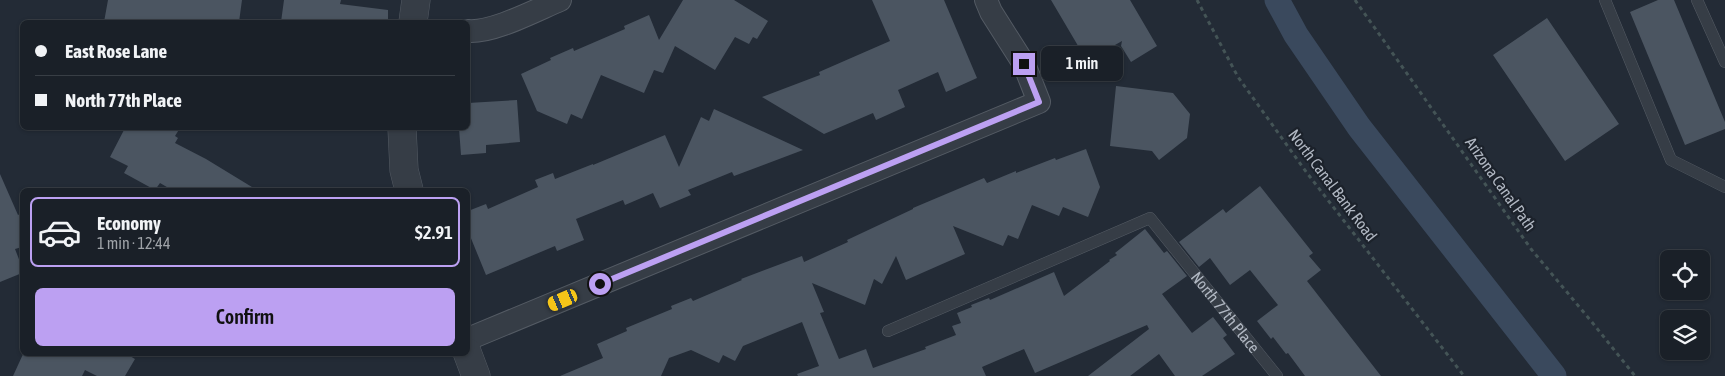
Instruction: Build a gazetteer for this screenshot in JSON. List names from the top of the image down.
{
  "streets": {
    "lane": ["North 77th Place"],
    "path": ["Arizona Canal Path", "North Canal Bank Road"]
  },
  "page": {
    "banner": ["East Rose Lane", "North 77th Place"],
    "bubble": "1 min",
    "list": [
      {
        "name": "Economy",
        "note": "1 min · 12:44",
        "value": "$2.91"
      }
    ],
    "buttons": "Confirm"
  }
}
